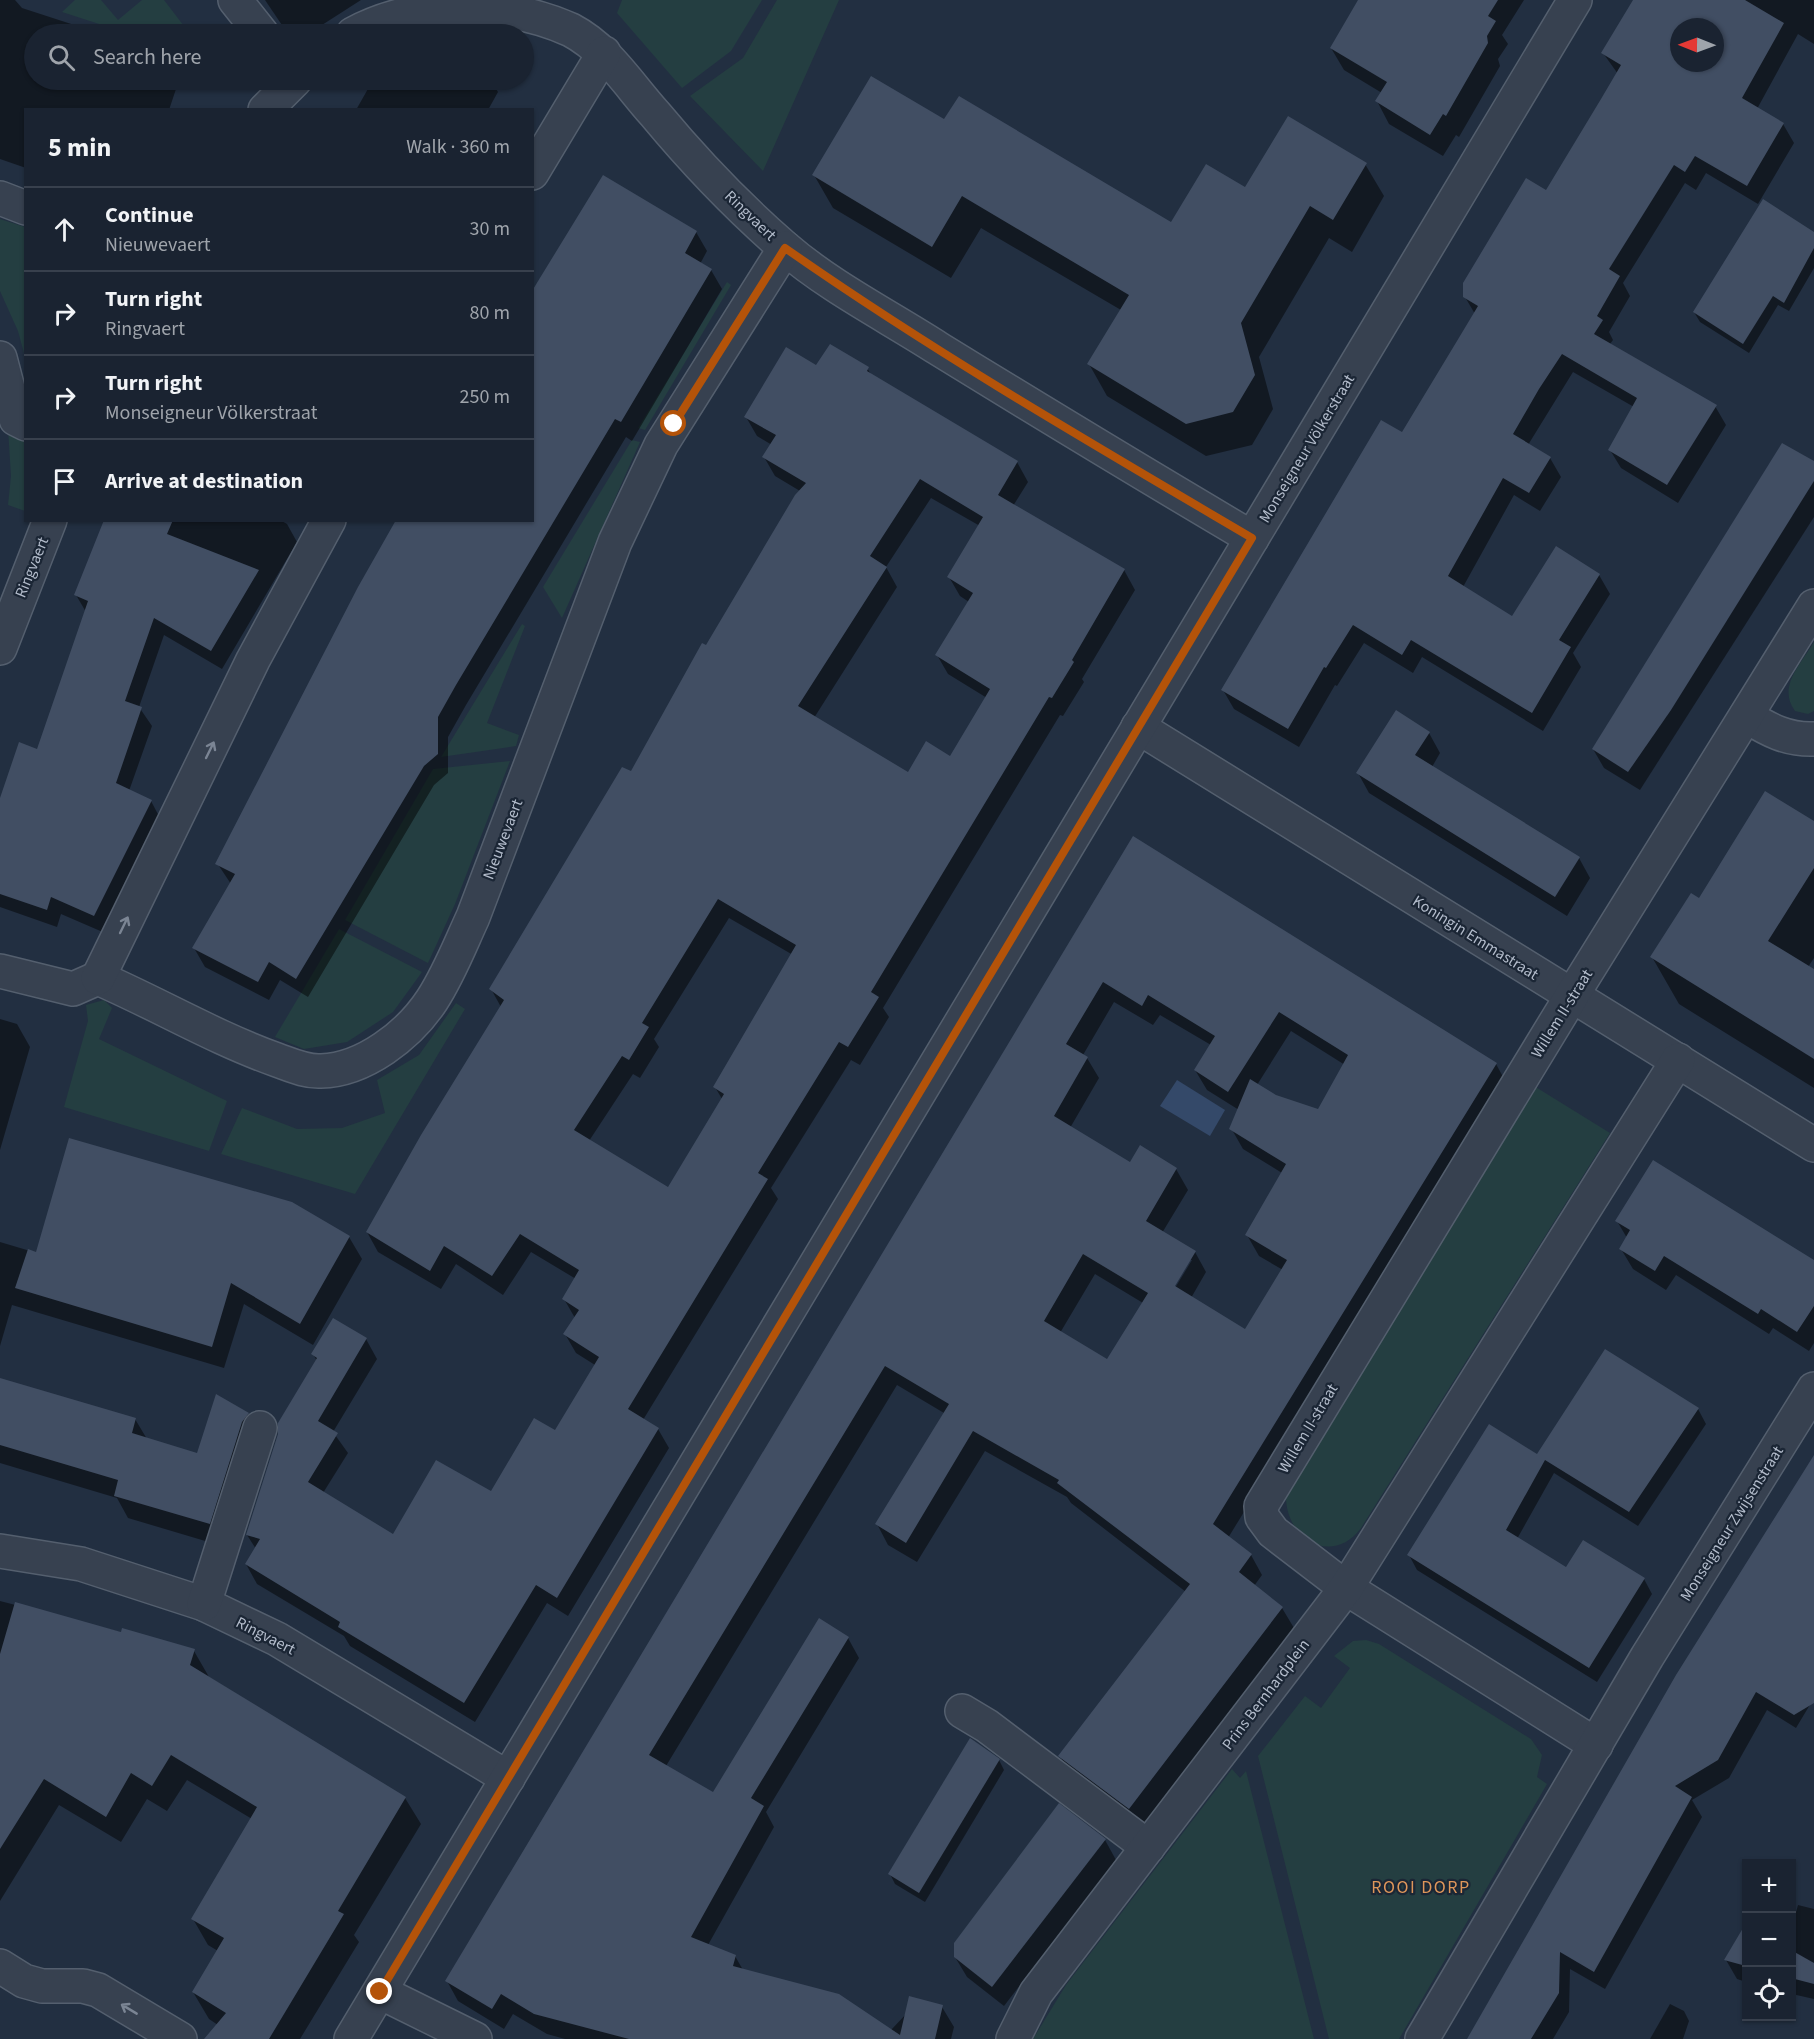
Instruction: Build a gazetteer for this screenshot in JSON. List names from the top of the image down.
{
  "streets": {
    "street": [
      "Ringvaert",
      "Monseigneur Völkerstraat",
      "Nieuwevaert",
      "Koningin Emmastraat",
      "Willem II-straat",
      "Monseigneur Zwijsenstraat",
      "Prins Bernhardplein"
    ]
  },
  "crossings": [
    ["Ringvaert", "Monseigneur Völkerstraat"],
    ["Ringvaert", "Nieuwevaert"],
    ["Monseigneur Völkerstraat", "Koningin Emmastraat"],
    ["Koningin Emmastraat", "Willem II-straat"],
    ["Willem II-straat", "Prins Bernhardplein"]
  ],
  "districts": ["ROOI DORP"],
  "north": "left",
  "page": {
    "search": "Search here",
    "heading": ["5 min", "Walk · 360 m"],
    "list": [
      ["Continue", "Nieuwevaert", "30 m"],
      ["Turn right", "Ringvaert", "80 m"],
      ["Turn right", "Monseigneur Völkerstraat", "250 m"],
      "Arrive at destination"
    ],
    "map_buttons": ["+", "−"]
  }
}
